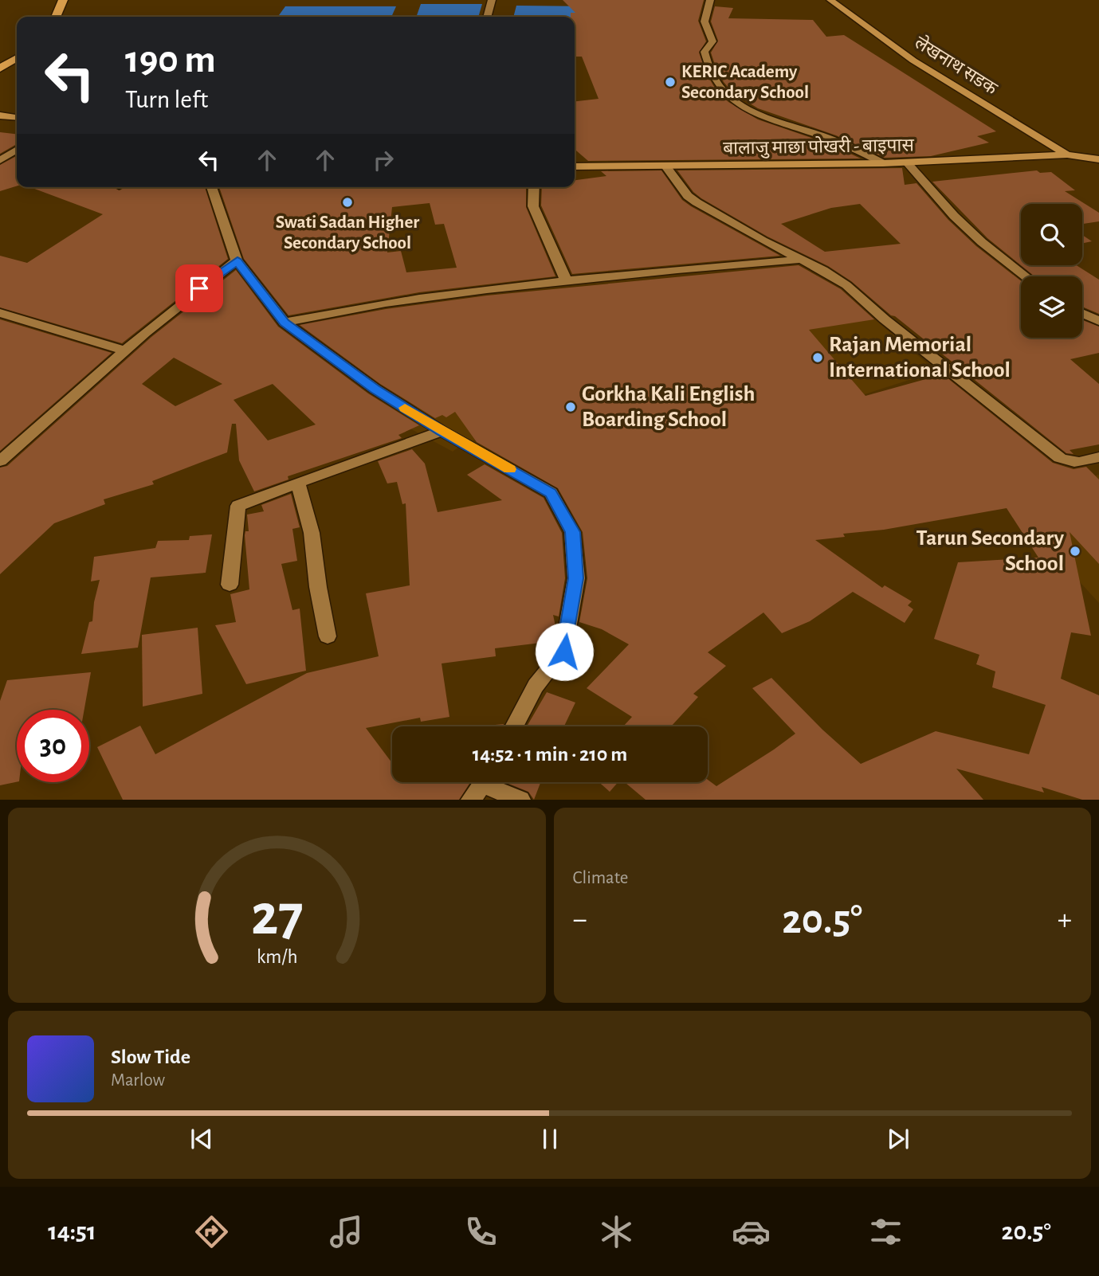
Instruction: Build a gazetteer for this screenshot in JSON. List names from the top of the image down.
{
  "streets": {
    "main road": ["लेखनाथ सडक", "बालाजु माछा पोखरी - बाइपास"]
  },
  "crossings": [
    ["लेखनाथ सडक", "बालाजु माछा पोखरी - बाइपास"]
  ],
  "places": [
    "KERIC Academy Secondary School",
    "Swati Sadan Higher Secondary School",
    "Rajan Memorial International School",
    "Gorkha Kali English Boarding School",
    "Tarun Secondary School"
  ],
  "page": {
    "turn": ["190 m", "Turn left"],
    "limit": "30",
    "trip": "14:52 · 1 min · 210 m",
    "tile": "Climate",
    "heat": ["−", "20.5°", "+"],
    "song": ["Slow Tide", "Marlow"],
    "tabs": ["14:51", "20.5°"],
    "gauge": ["27", "km/h"]
  }
}
